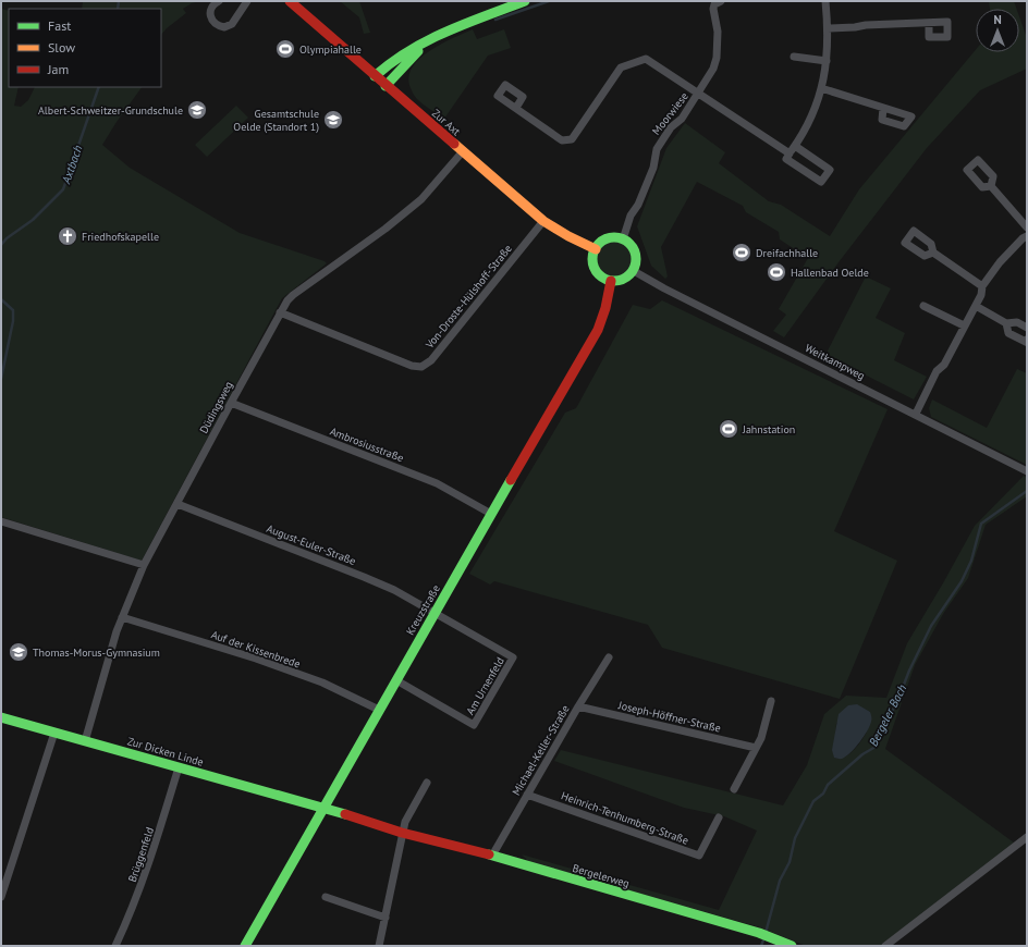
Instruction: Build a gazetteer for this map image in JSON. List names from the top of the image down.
{
  "streets": {
    "street": [
      "Moorwiese",
      "Zur Axt",
      "Von-Droste-Hülshoff-Straße",
      "Weitkampweg",
      "Düdingsweg",
      "Ambrosiusstraße",
      "August-Euler-Straße",
      "Kreuzstraße",
      "Auf der Kissenbrede",
      "Am Urnenfeld",
      "Joseph-Höffner-Straße",
      "Michael-Keller-Straße",
      "Zur Dicken Linde",
      "Heinrich-Tenhumberg-Straße",
      "Brüggenfeld",
      "Bergelerweg"
    ]
  },
  "crossings": [
    ["Moorwiese", "Zur Axt"],
    ["Moorwiese", "Weitkampweg"],
    ["Moorwiese", "Kreuzstraße"],
    ["Zur Axt", "Von-Droste-Hülshoff-Straße"],
    ["Zur Axt", "Weitkampweg"],
    ["Zur Axt", "Düdingsweg"],
    ["Zur Axt", "Kreuzstraße"],
    ["Von-Droste-Hülshoff-Straße", "Düdingsweg"],
    ["Weitkampweg", "Kreuzstraße"],
    ["Düdingsweg", "Ambrosiusstraße"],
    ["Düdingsweg", "August-Euler-Straße"],
    ["Düdingsweg", "Auf der Kissenbrede"],
    ["Düdingsweg", "Zur Dicken Linde"],
    ["Ambrosiusstraße", "Kreuzstraße"],
    ["August-Euler-Straße", "Kreuzstraße"],
    ["August-Euler-Straße", "Am Urnenfeld"],
    ["Kreuzstraße", "Auf der Kissenbrede"],
    ["Kreuzstraße", "Am Urnenfeld"],
    ["Kreuzstraße", "Zur Dicken Linde"],
    ["Kreuzstraße", "Bergelerweg"],
    ["Joseph-Höffner-Straße", "Michael-Keller-Straße"],
    ["Michael-Keller-Straße", "Heinrich-Tenhumberg-Straße"],
    ["Michael-Keller-Straße", "Bergelerweg"],
    ["Zur Dicken Linde", "Brüggenfeld"],
    ["Zur Dicken Linde", "Bergelerweg"]
  ],
  "water": ["Axtbach", "Bergeler Bach"],
  "places": {
    "sports": [
      "Olympiahalle",
      "Dreifachhalle",
      "Hallenbad Oelde",
      "Jahnstation"
    ],
    "school or university": ["Albert-Schweitzer-Grundschule", "Gesamtschule Oelde (Standort 1)", "Thomas-Morus-Gymnasium"],
    "church": ["Friedhofskapelle"]
  },
  "legend": ["Fast", "Slow", "Jam"],
  "north": "top"
}
